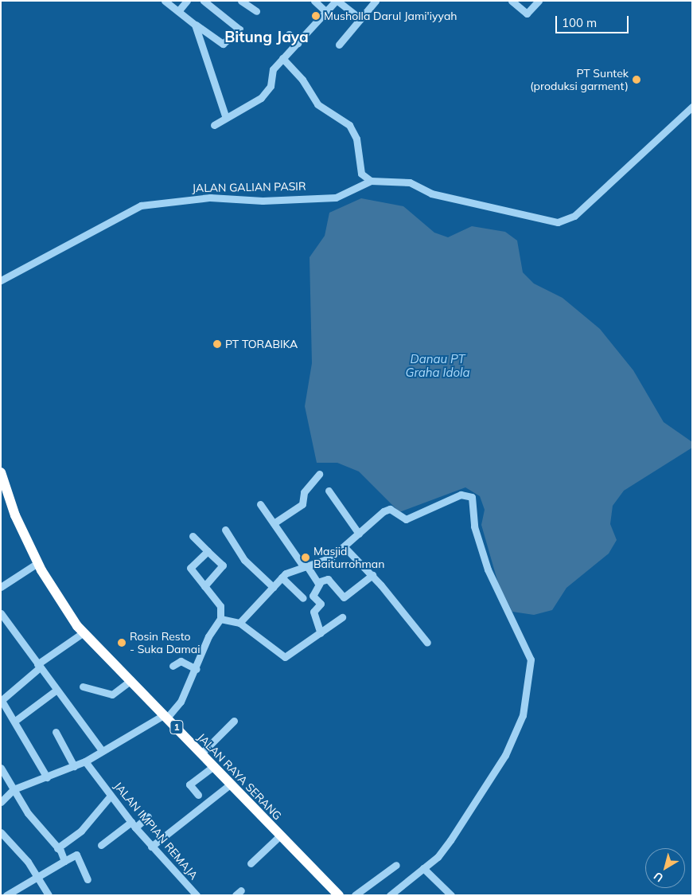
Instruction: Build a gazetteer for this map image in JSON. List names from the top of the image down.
{
  "streets": {
    "highway": ["1", "JALAN RAYA SERANG"],
    "street": ["JALAN GALIAN PASIR", "JALAN IMPIAN REMAJA"]
  },
  "districts": ["Bitung Jaya"],
  "water": ["Danau PT Graha Idola"],
  "places": [
    "Musholla Darul Jami'iyyah",
    "PT Suntek (produksi garment)",
    "PT TORABIKA",
    "Masjid Baiturrohman",
    "Rosin Resto - Suka Damai"
  ],
  "scale_bar": "100 m",
  "north": "bottom left"
}
